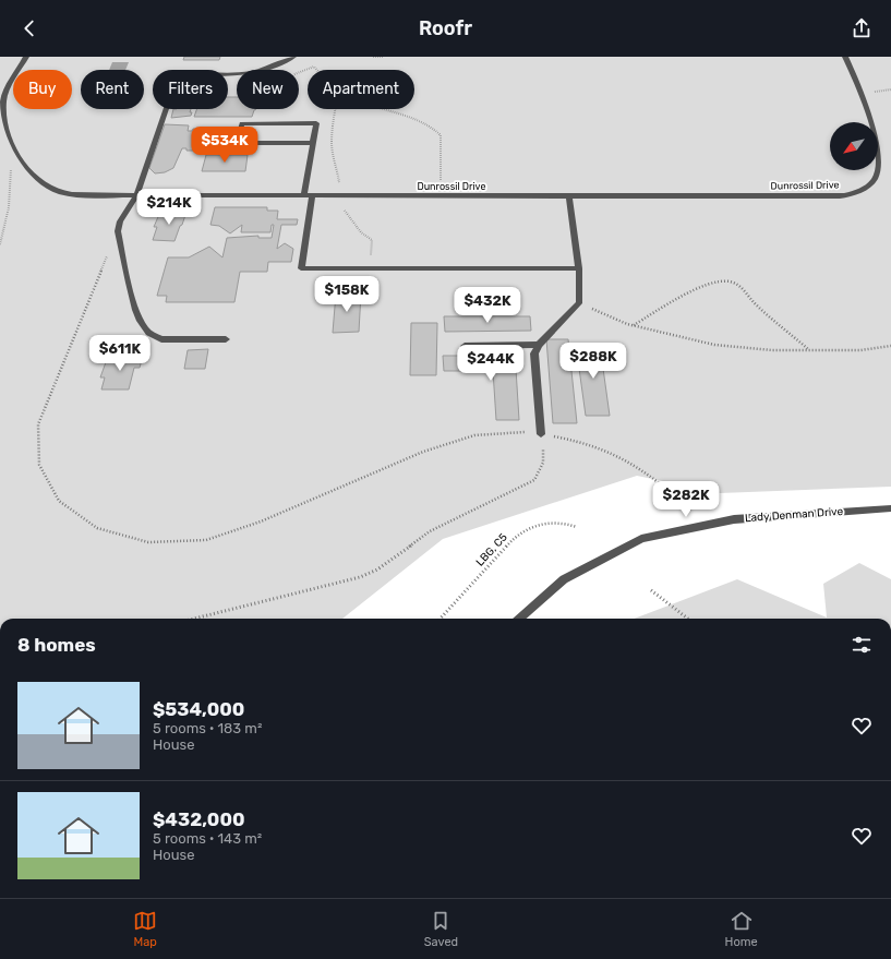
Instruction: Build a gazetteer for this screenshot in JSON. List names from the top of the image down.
{
  "streets": {
    "street": ["Dunrossil Drive", "Lady Denman Drive"],
    "path": ["LBG, C5"]
  },
  "north": "bottom left",
  "page": {
    "header": "Roofr",
    "chip": [
      "Buy",
      "Rent",
      "Filters",
      "New",
      "Apartment"
    ],
    "price": [
      "$534K",
      "$214K",
      "$158K",
      "$432K",
      "$611K",
      "$288K",
      "$244K",
      "$282K"
    ],
    "heading": "8 homes",
    "list": [
      {
        "name": "$534,000",
        "note": "5 rooms · 183 m² · House"
      },
      {
        "name": "$432,000",
        "note": "5 rooms · 143 m² · House"
      }
    ],
    "tabs": ["Map", "Saved", "Home"]
  }
}
